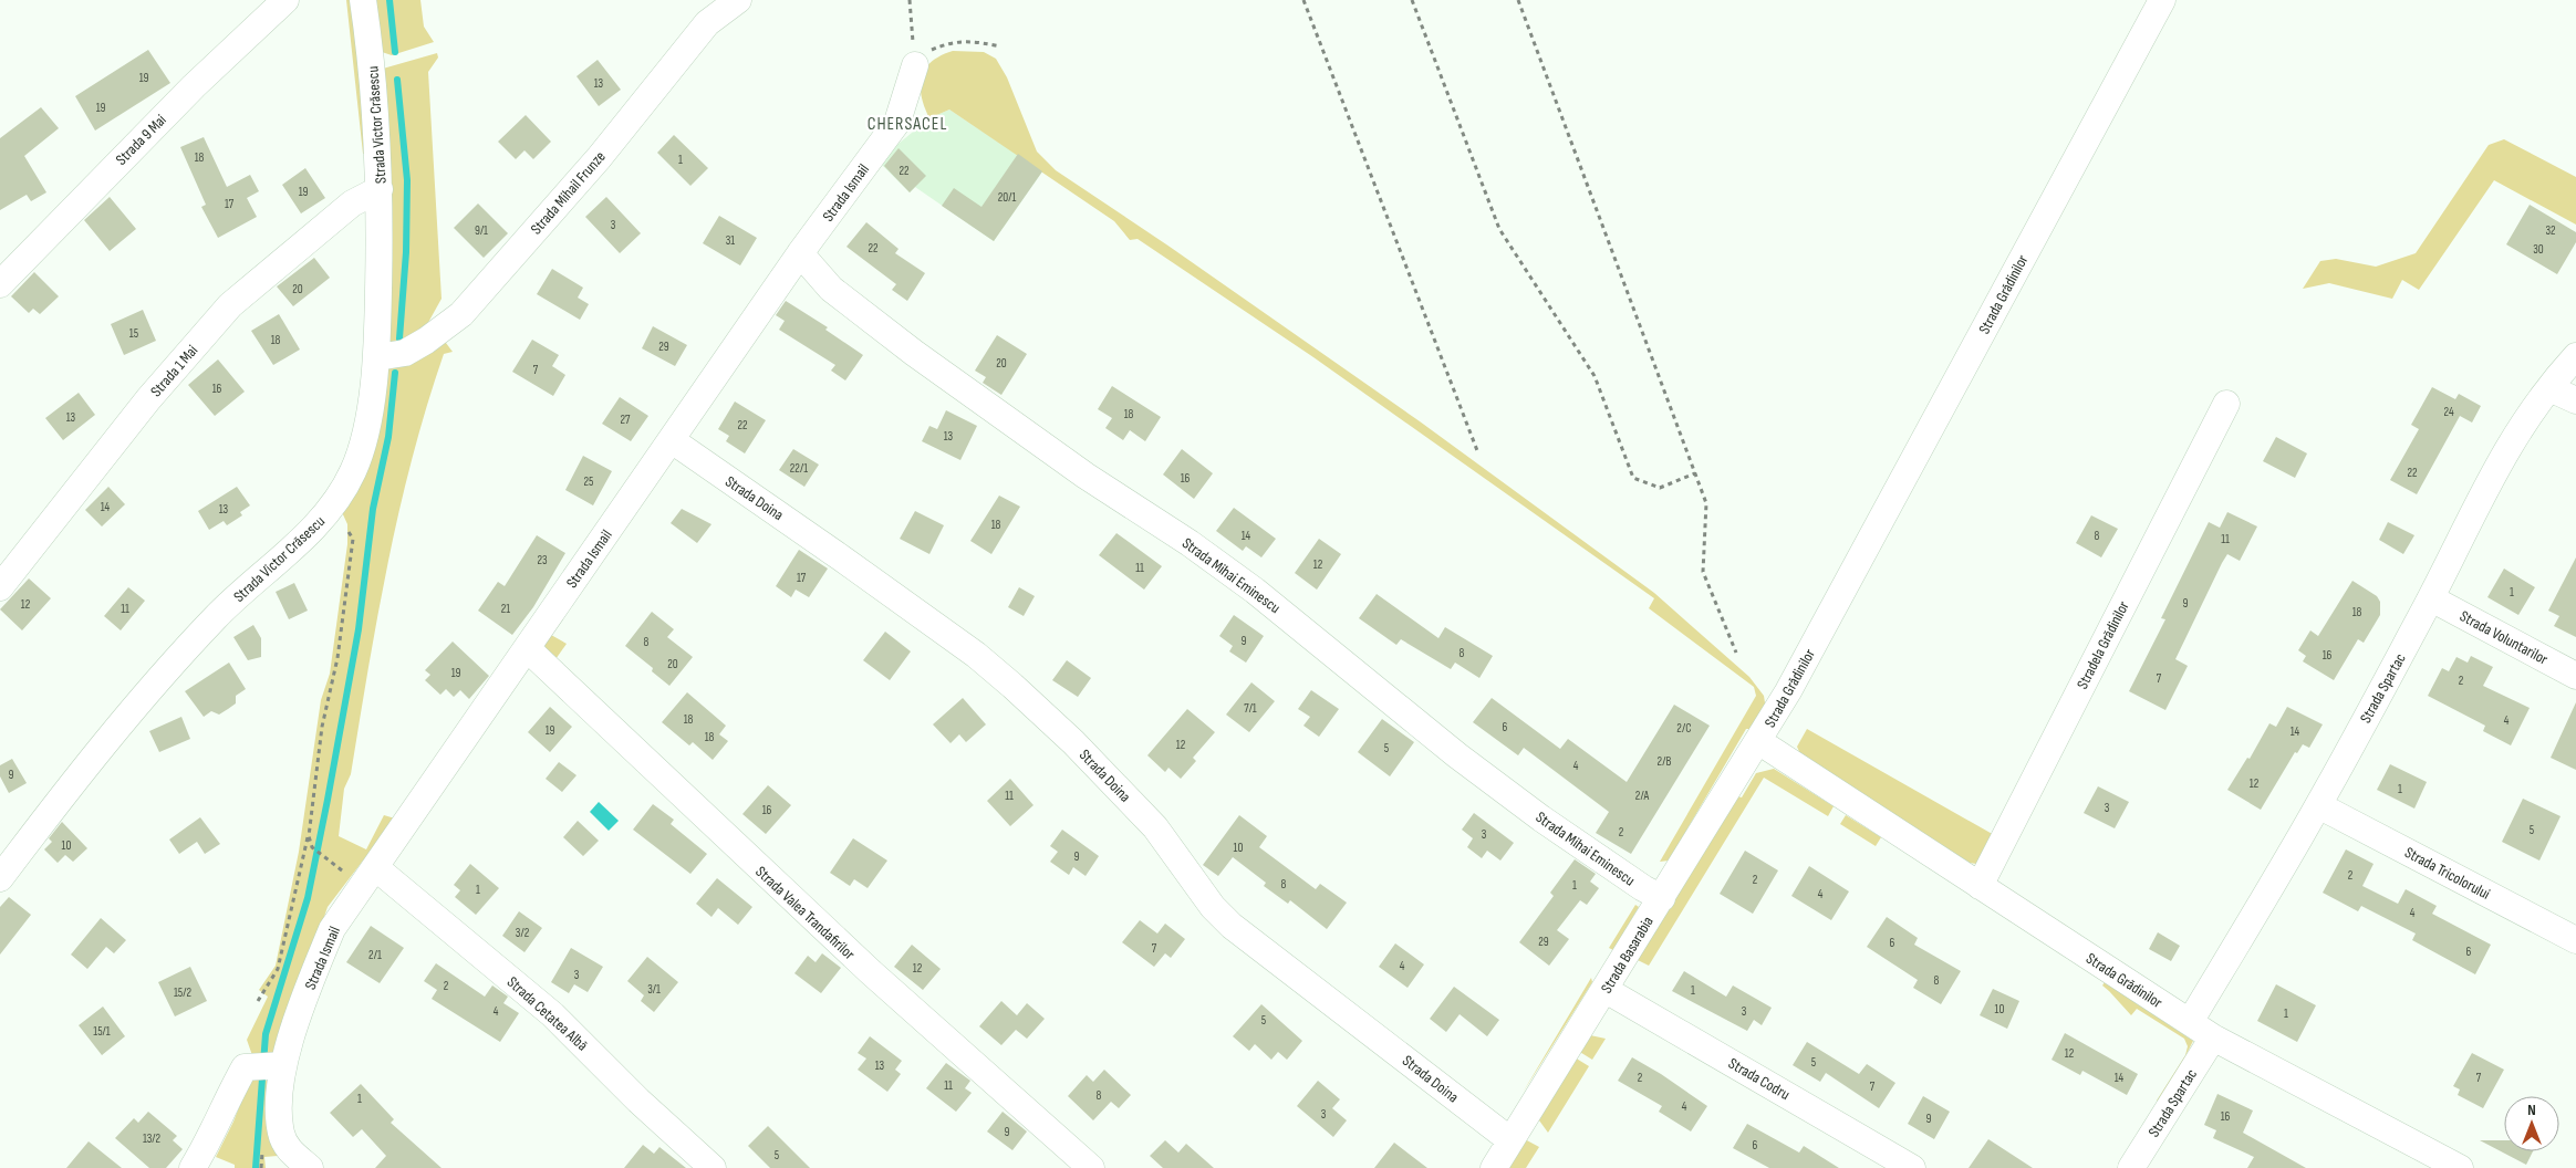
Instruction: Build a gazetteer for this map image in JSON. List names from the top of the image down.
{
  "streets": {
    "street": [
      "Strada Victor Crăsescu",
      "Strada 9 Mai",
      "Strada Mihail Frunze",
      "Strada Ismail",
      "Strada Grădinilor",
      "Strada 1 Mai",
      "Strada Doina",
      "Strada Mihai Eminescu",
      "Strada Voluntarilor",
      "Stradela Grădinilor",
      "Strada Spartac",
      "Strada Tricolorului",
      "Strada Valea Trandafirilor",
      "Strada Basarabia",
      "Strada Cetatea Albă",
      "Strada Codru"
    ]
  },
  "crossings": [
    ["Strada Victor Crăsescu", "Strada Mihail Frunze"],
    ["Strada Victor Crăsescu", "Strada 1 Mai"],
    ["Strada Ismail", "Strada Doina"],
    ["Strada Ismail", "Strada Mihai Eminescu"],
    ["Strada Ismail", "Strada Valea Trandafirilor"],
    ["Strada Ismail", "Strada Cetatea Albă"],
    ["Strada Grădinilor", "Stradela Grădinilor"],
    ["Strada Grădinilor", "Strada Spartac"],
    ["Strada Grădinilor", "Strada Basarabia"],
    ["Strada Doina", "Strada Basarabia"],
    ["Strada Mihai Eminescu", "Strada Basarabia"],
    ["Strada Voluntarilor", "Strada Spartac"],
    ["Strada Spartac", "Strada Tricolorului"],
    ["Strada Basarabia", "Strada Codru"]
  ],
  "districts": ["CHERSACEL"],
  "house_numbers": [
    "19",
    "13",
    "19",
    "18",
    "1",
    "22",
    "19",
    "20/1",
    "17",
    "3",
    "9/1",
    "32",
    "31",
    "22",
    "30",
    "20",
    "15",
    "18",
    "29",
    "20",
    "7",
    "16",
    "24",
    "18",
    "13",
    "27",
    "22",
    "13",
    "22/1",
    "22",
    "16",
    "25",
    "14",
    "13",
    "18",
    "14",
    "8",
    "11",
    "23",
    "12",
    "11",
    "17",
    "1",
    "9",
    "12",
    "11",
    "21",
    "18",
    "9",
    "8",
    "8",
    "16",
    "20",
    "19",
    "7",
    "2",
    "7/1",
    "18",
    "4",
    "6",
    "2/C",
    "19",
    "14",
    "18",
    "12",
    "5",
    "2/B",
    "4",
    "9",
    "12",
    "1",
    "11",
    "2/A",
    "3",
    "16",
    "5",
    "2",
    "3",
    "10",
    "10",
    "9",
    "2",
    "2",
    "8",
    "1",
    "1",
    "4",
    "4",
    "3/2",
    "29",
    "6",
    "7",
    "6",
    "2/1",
    "4",
    "12",
    "3",
    "8",
    "2",
    "3/1",
    "1",
    "15/2",
    "10",
    "4",
    "3",
    "1",
    "5",
    "15/1",
    "12",
    "5",
    "13",
    "2",
    "14",
    "7",
    "11",
    "7",
    "8",
    "1",
    "4",
    "3",
    "16",
    "9",
    "9",
    "13/2",
    "6",
    "5"
  ],
  "north": "top"
}
